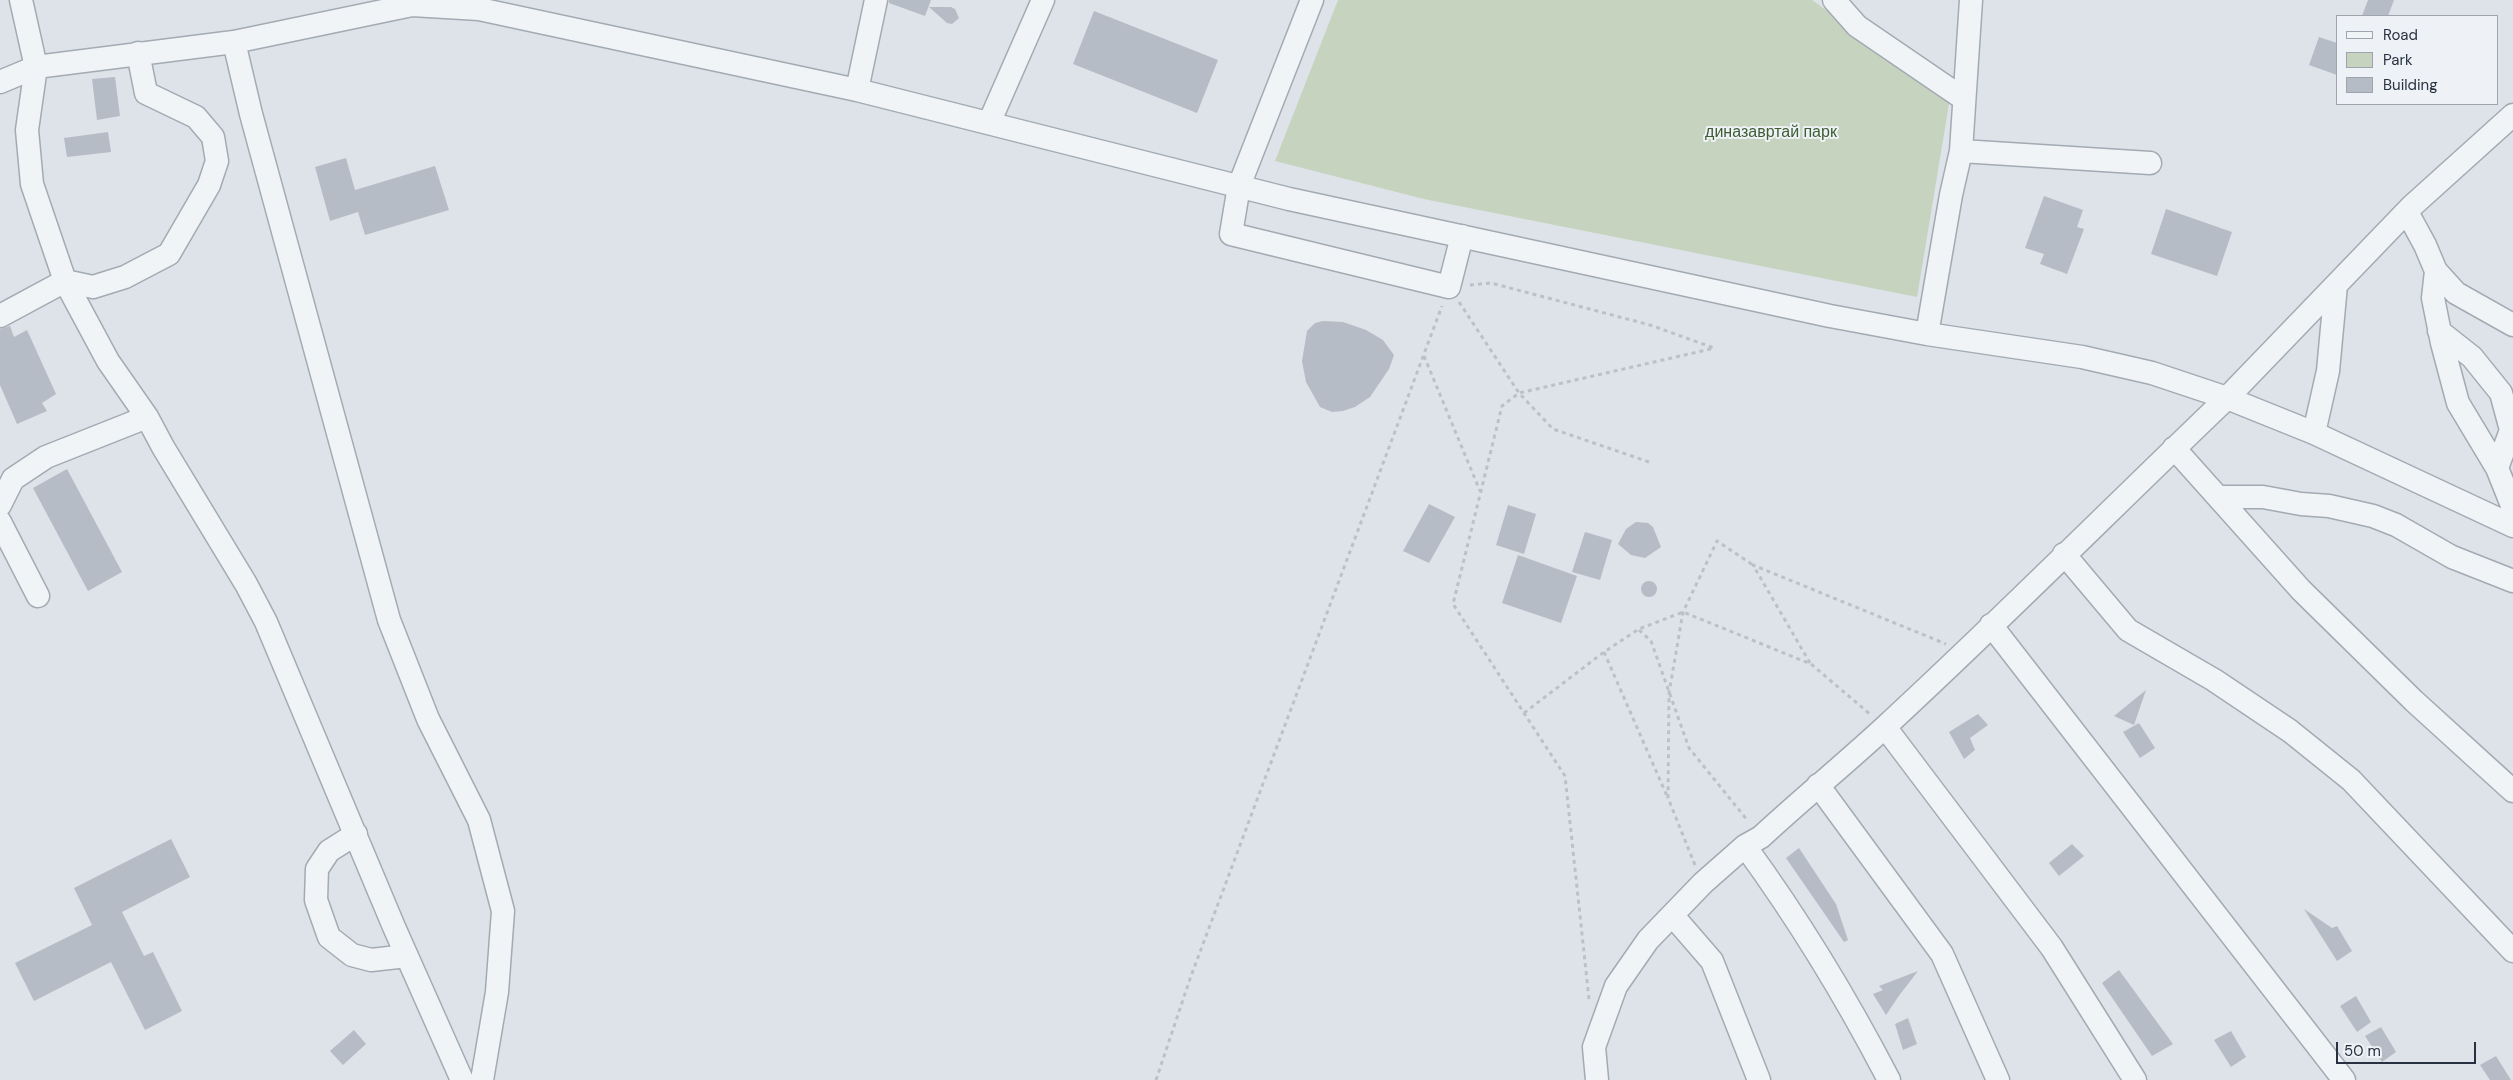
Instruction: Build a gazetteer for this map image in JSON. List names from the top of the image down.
{
  "parks": ["диназавртай парк"],
  "legend": ["Road", "Park", "Building"],
  "scale_bar": "50 m"
}
